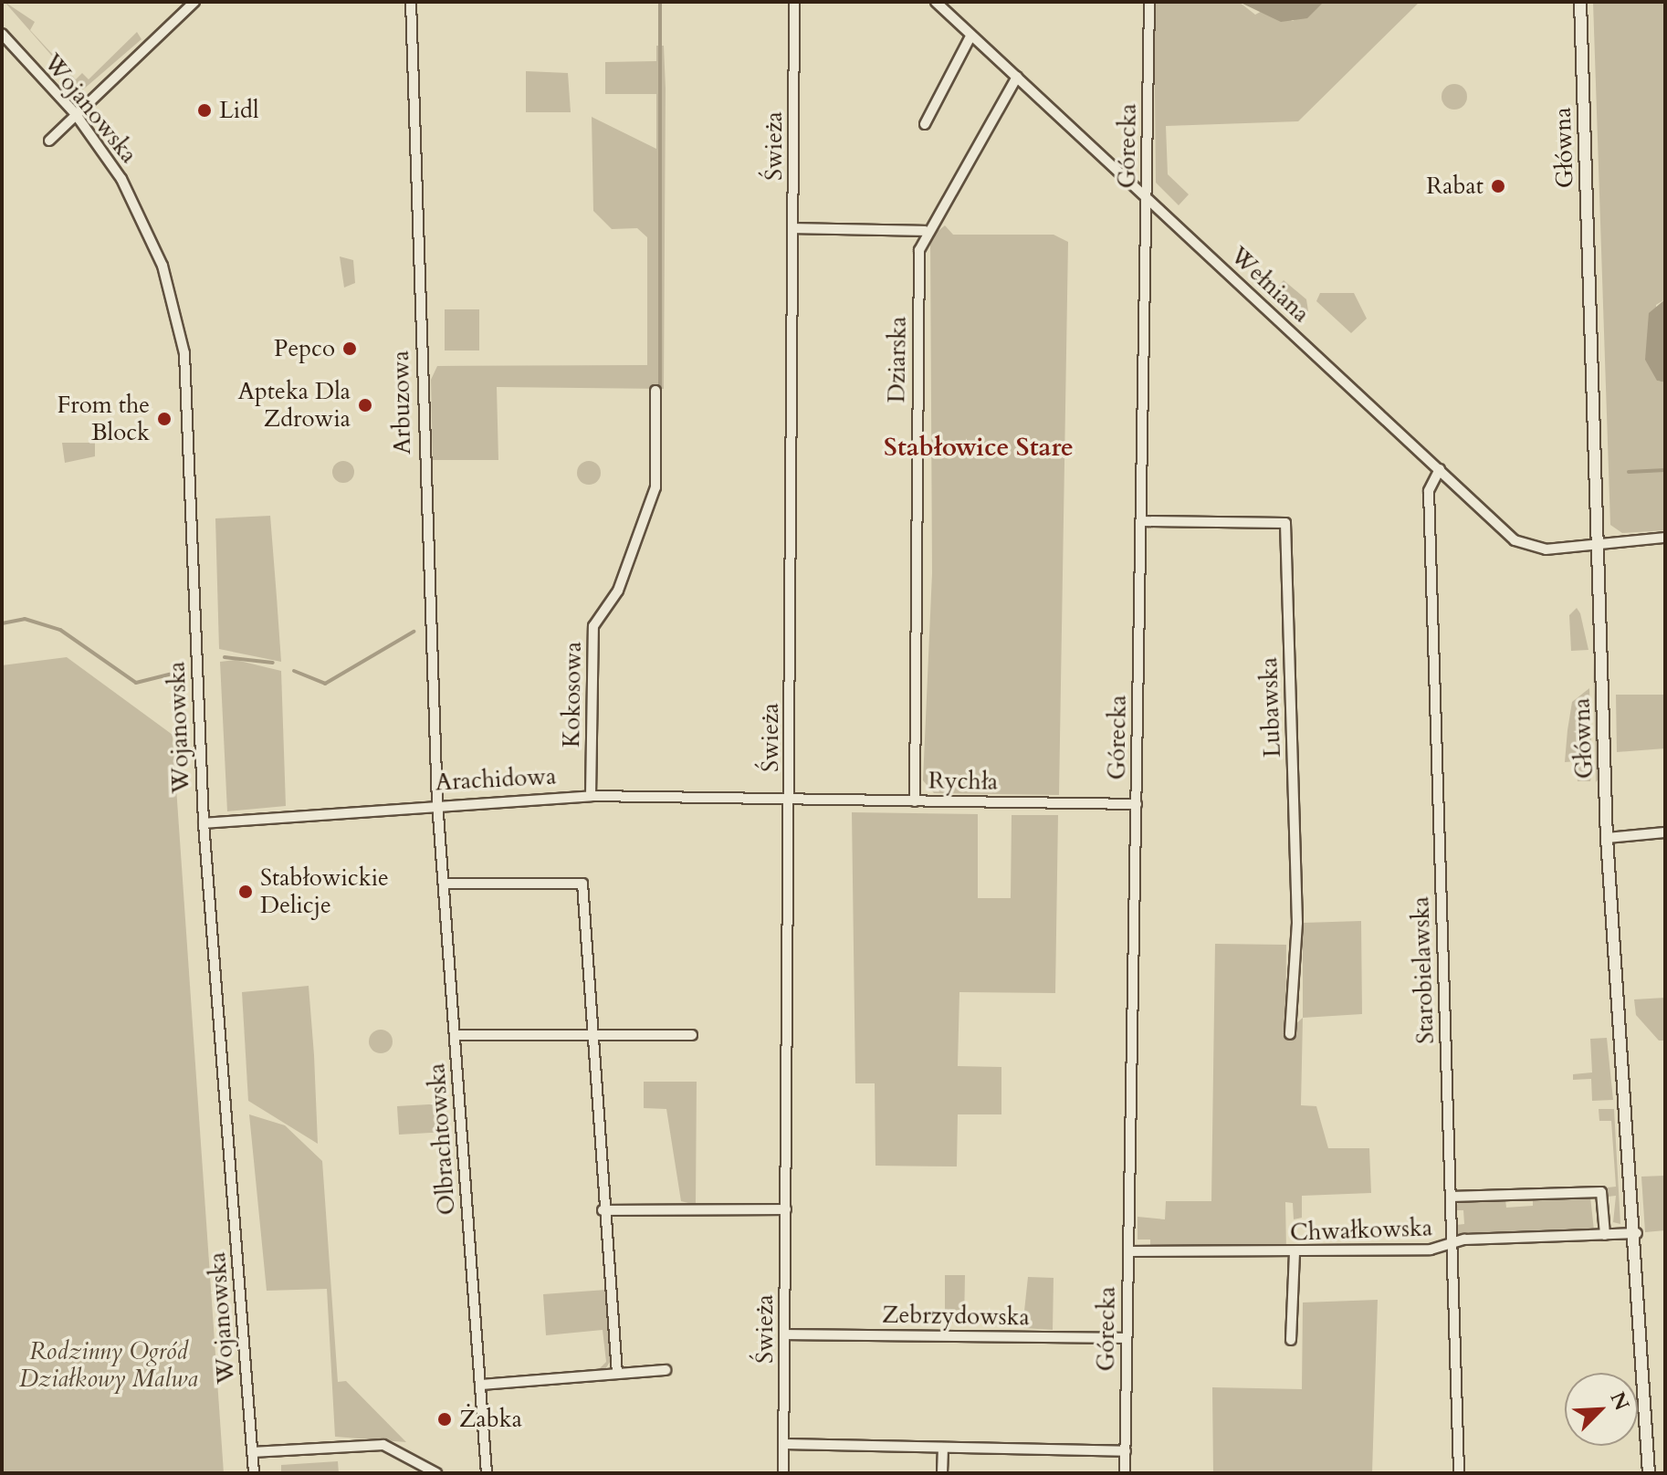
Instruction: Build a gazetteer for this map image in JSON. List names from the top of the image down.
{
  "streets": {
    "street": [
      "Wojanowska",
      "Świeża",
      "Górecka",
      "Główna",
      "Wełniana",
      "Dziarska",
      "Arbuzowa",
      "Kokosowa",
      "Lubawska",
      "Arachidowa",
      "Rychła",
      "Starobielawska",
      "Olbrachtowska",
      "Chwałkowska",
      "Zebrzydowska"
    ]
  },
  "crossings": [
    ["Wojanowska", "Arachidowa"],
    ["Świeża", "Arachidowa"],
    ["Świeża", "Rychła"],
    ["Świeża", "Zebrzydowska"],
    ["Górecka", "Wełniana"],
    ["Górecka", "Lubawska"],
    ["Górecka", "Rychła"],
    ["Górecka", "Chwałkowska"],
    ["Górecka", "Zebrzydowska"],
    ["Główna", "Wełniana"],
    ["Główna", "Chwałkowska"],
    ["Wełniana", "Starobielawska"],
    ["Dziarska", "Rychła"],
    ["Arbuzowa", "Arachidowa"],
    ["Arbuzowa", "Olbrachtowska"],
    ["Kokosowa", "Arachidowa"],
    ["Arachidowa", "Rychła"],
    ["Arachidowa", "Olbrachtowska"],
    ["Starobielawska", "Chwałkowska"]
  ],
  "districts": ["Stabłowice Stare"],
  "parks": ["Rodzinny Ogród Działkowy Malwa"],
  "places": [
    "Lidl",
    "Rabat",
    "Pepco",
    "Apteka Dla Zdrowia",
    "From the Block",
    "Stabłowickie Delicje",
    "Żabka"
  ],
  "north": "top right"
}
